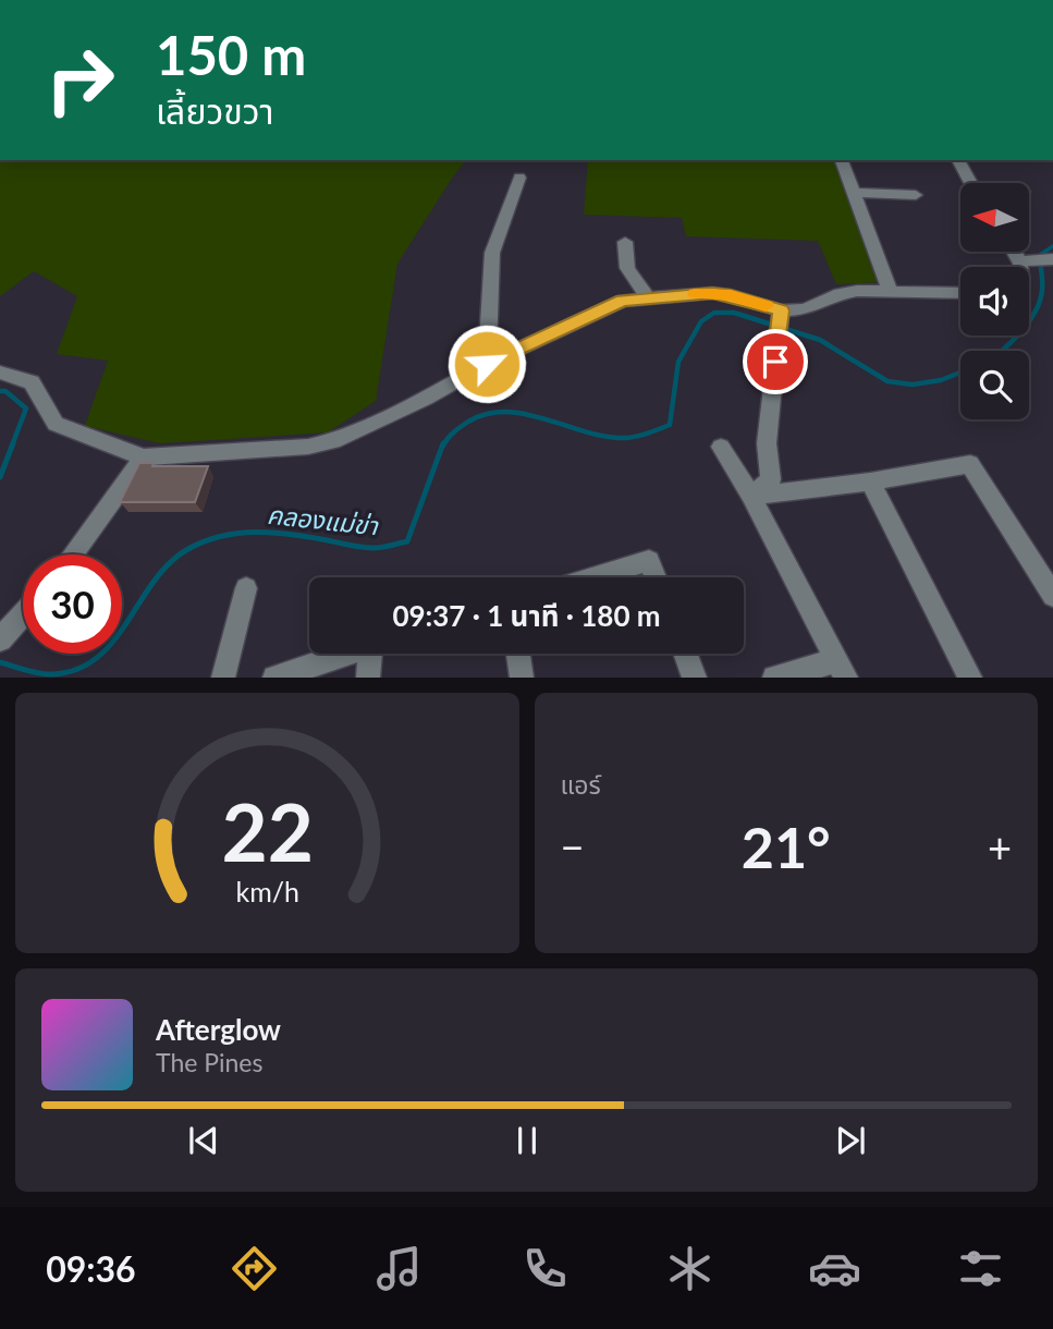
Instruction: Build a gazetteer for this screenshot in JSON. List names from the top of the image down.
{
  "water": ["คลองแม่ข่า"],
  "north": "left",
  "page": {
    "turn": ["150 m", "เลี้ยวขวา"],
    "limit": "30",
    "trip": "09:37 · 1 นาที · 180 m",
    "tile": "แอร์",
    "heat": ["−", "21°", "+"],
    "song": ["Afterglow", "The Pines"],
    "tabs": "09:36",
    "gauge": ["22", "km/h"]
  }
}
